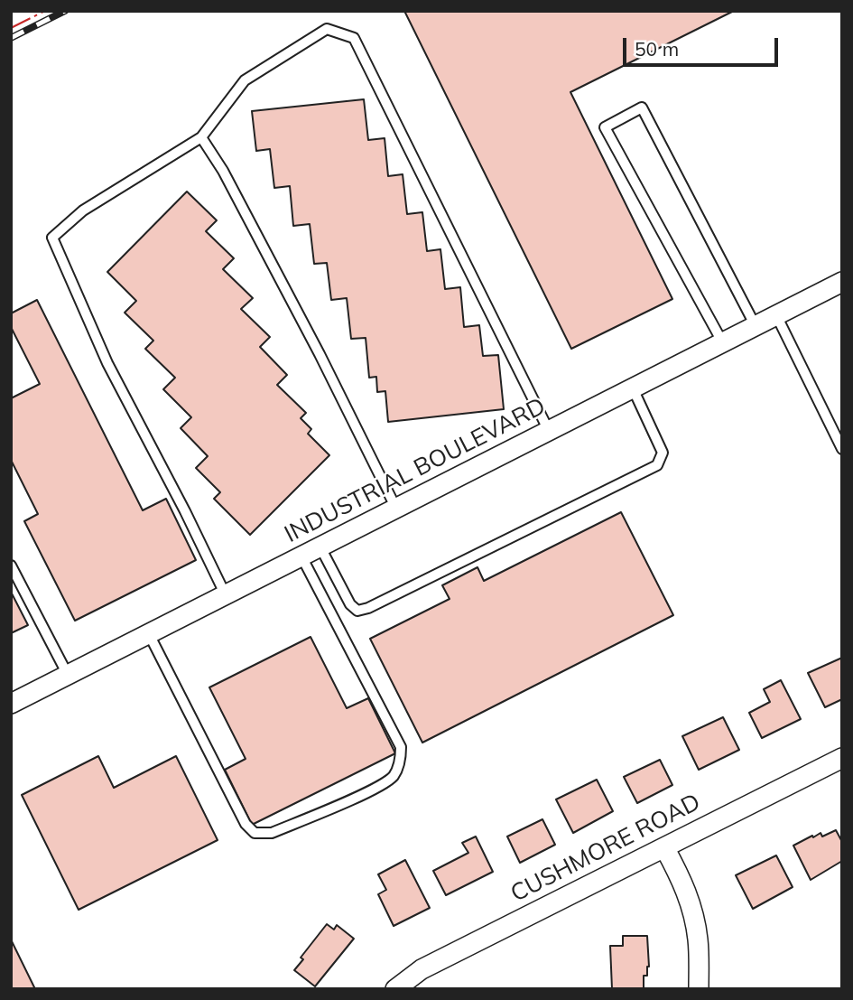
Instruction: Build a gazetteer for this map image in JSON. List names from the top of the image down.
{
  "streets": {
    "street": ["INDUSTRIAL BOULEVARD", "CUSHMORE ROAD"]
  },
  "scale_bar": "50 m"
}
